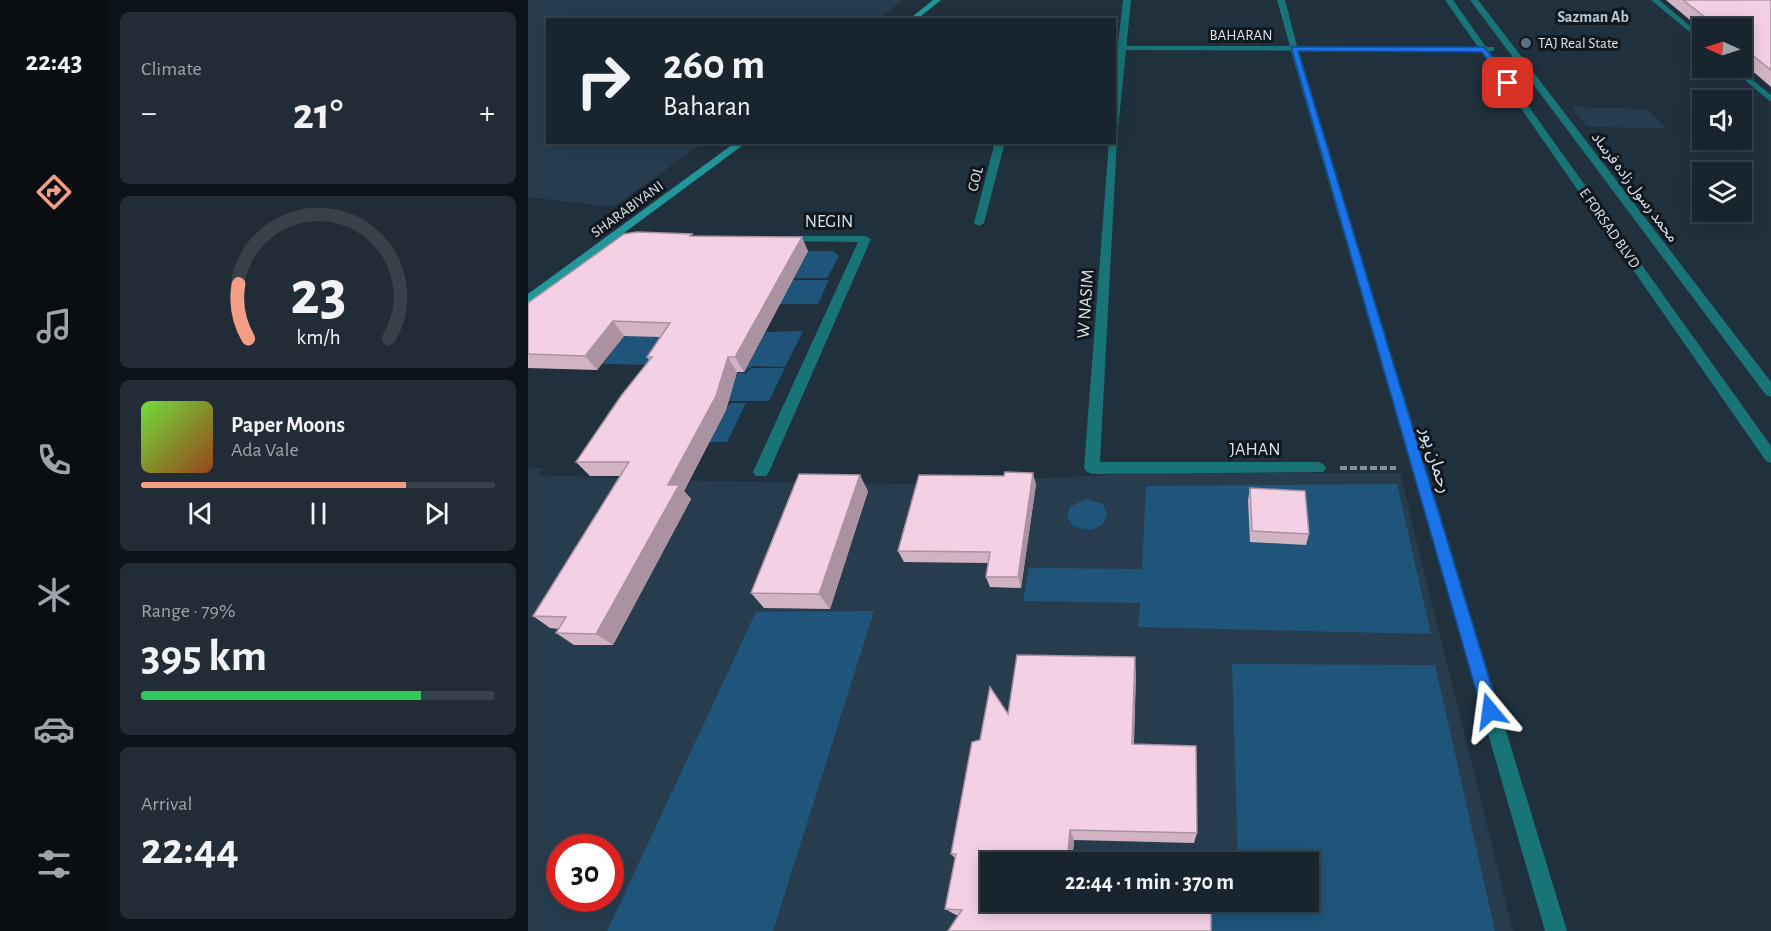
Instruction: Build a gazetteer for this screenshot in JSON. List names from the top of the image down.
{
  "streets": {
    "main road": ["SHARABIYANI"],
    "street": [
      "BAHARAN",
      "GOL",
      "محمد رسول زاده فرساد",
      "NEGIN",
      "E FORSAD BLVD",
      "W NASIM",
      "JAHAN",
      "رحمان پور"
    ]
  },
  "crossings": [
    ["BAHARAN", "محمد رسول زاده فرساد"],
    ["BAHARAN", "E FORSAD BLVD"],
    ["BAHARAN", "W NASIM"],
    ["BAHARAN", "رحمان پور"],
    ["W NASIM", "JAHAN"]
  ],
  "districts": ["Sazman Ab"],
  "places": ["TAJ Real State"],
  "north": "left",
  "page": {
    "tabs": "22:43",
    "tile": [
      "Climate",
      ["Range · 79%", "395 km"],
      ["Arrival", "22:44"]
    ],
    "turn": ["260 m", "Baharan"],
    "heat": ["−", "21°", "+"],
    "song": ["Paper Moons", "Ada Vale"],
    "limit": "30",
    "trip": "22:44 · 1 min · 370 m",
    "gauge": ["23", "km/h"]
  }
}
